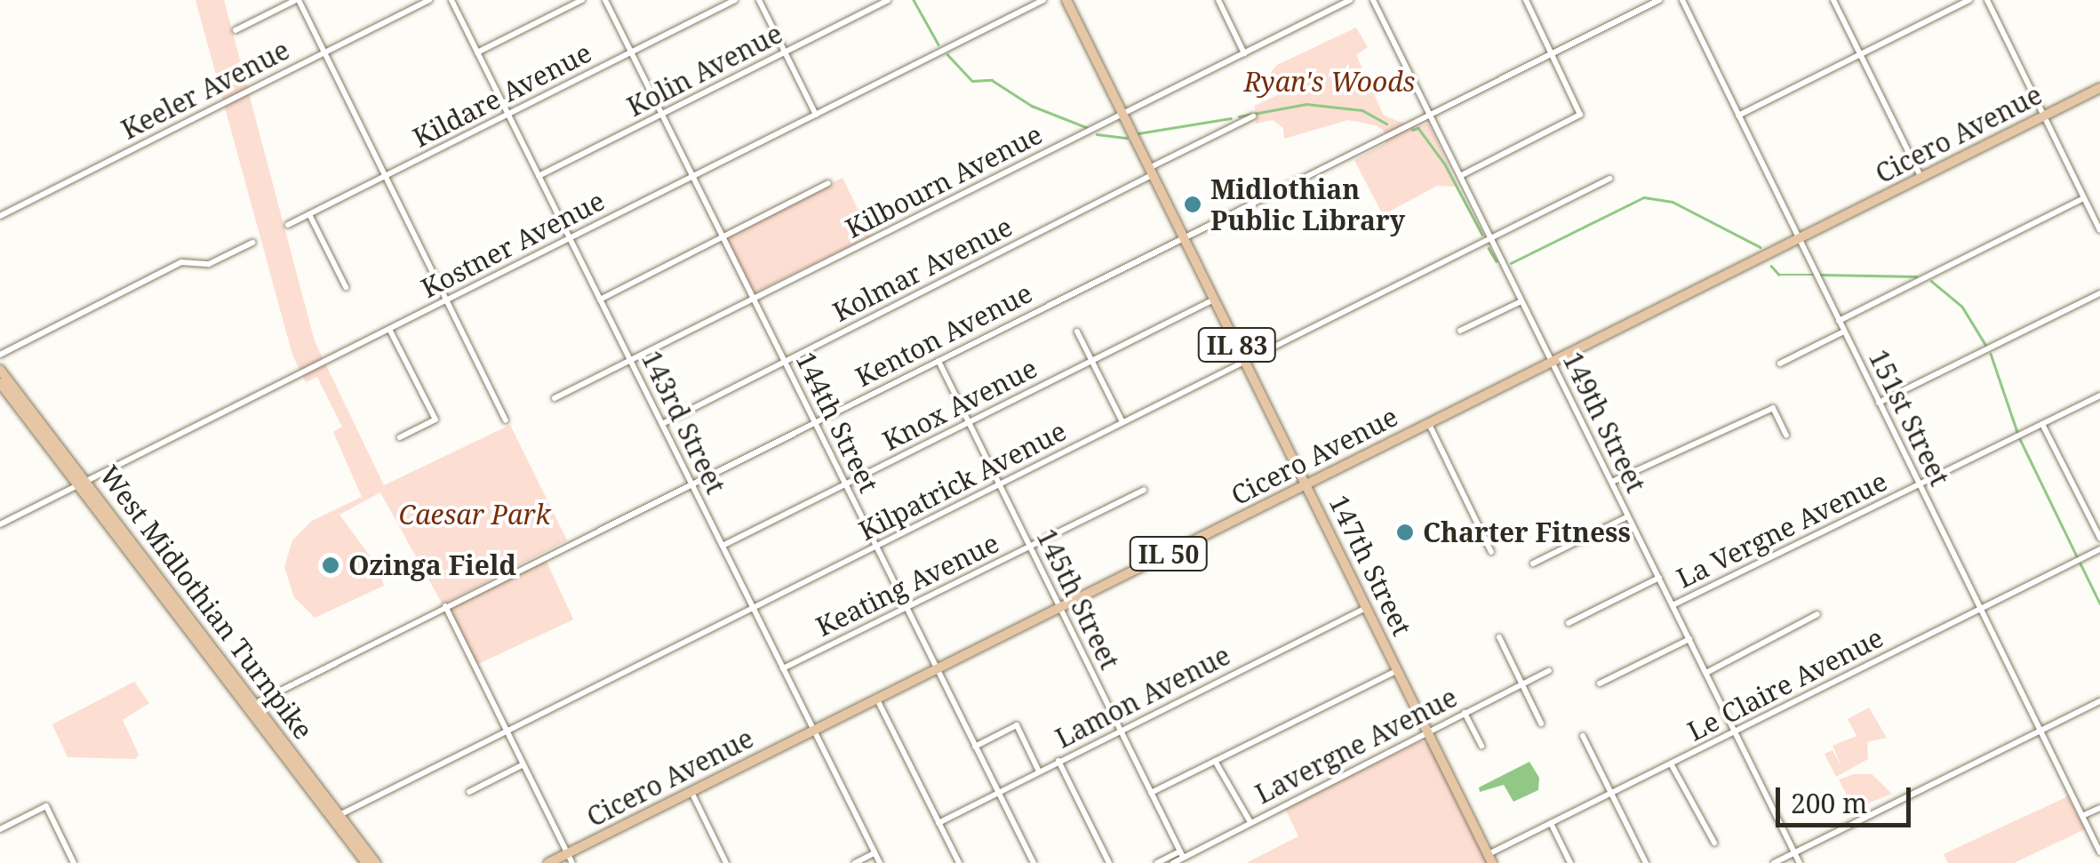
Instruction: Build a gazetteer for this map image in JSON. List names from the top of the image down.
{
  "streets": {
    "main road": [
      "Cicero Avenue",
      "IL 83",
      "IL 50",
      "147th Street",
      "West Midlothian Turnpike"
    ],
    "street": [
      "Kolin Avenue",
      "Keeler Avenue",
      "Kildare Avenue",
      "Kilbourn Avenue",
      "Kostner Avenue",
      "Kolmar Avenue",
      "Kenton Avenue",
      "Knox Avenue",
      "151st Street",
      "143rd Street",
      "144th Street",
      "149th Street",
      "Kilpatrick Avenue",
      "La Vergne Avenue",
      "Keating Avenue",
      "145th Street",
      "Le Claire Avenue",
      "Lamon Avenue",
      "Lavergne Avenue"
    ]
  },
  "crossings": [
    ["Kolin Avenue", "143rd Street"],
    ["Kolin Avenue", "144th Street"],
    ["Kildare Avenue", "143rd Street"],
    ["Kildare Avenue", "144th Street"],
    ["Cicero Avenue", "151st Street"],
    ["Cicero Avenue", "143rd Street"],
    ["Cicero Avenue", "144th Street"],
    ["Cicero Avenue", "149th Street"],
    ["Cicero Avenue", "147th Street"],
    ["Cicero Avenue", "145th Street"],
    ["Kilbourn Avenue", "143rd Street"],
    ["Kilbourn Avenue", "144th Street"],
    ["Kilbourn Avenue", "147th Street"],
    ["Kostner Avenue", "143rd Street"],
    ["Kostner Avenue", "144th Street"],
    ["Kostner Avenue", "West Midlothian Turnpike"],
    ["Kolmar Avenue", "143rd Street"],
    ["Kolmar Avenue", "144th Street"],
    ["Kolmar Avenue", "147th Street"],
    ["Kenton Avenue", "143rd Street"],
    ["Kenton Avenue", "144th Street"],
    ["Kenton Avenue", "149th Street"],
    ["Kenton Avenue", "147th Street"],
    ["Kenton Avenue", "145th Street"],
    ["Kenton Avenue", "West Midlothian Turnpike"],
    ["Knox Avenue", "143rd Street"],
    ["Knox Avenue", "144th Street"],
    ["Knox Avenue", "147th Street"],
    ["Knox Avenue", "145th Street"],
    ["151st Street", "La Vergne Avenue"],
    ["151st Street", "Le Claire Avenue"],
    ["143rd Street", "Kilpatrick Avenue"],
    ["143rd Street", "Keating Avenue"],
    ["144th Street", "Kilpatrick Avenue"],
    ["144th Street", "Keating Avenue"],
    ["144th Street", "Lamon Avenue"],
    ["149th Street", "Kilpatrick Avenue"],
    ["149th Street", "La Vergne Avenue"],
    ["149th Street", "Le Claire Avenue"],
    ["Kilpatrick Avenue", "147th Street"],
    ["Kilpatrick Avenue", "145th Street"],
    ["Kilpatrick Avenue", "West Midlothian Turnpike"],
    ["147th Street", "Le Claire Avenue"],
    ["147th Street", "Lamon Avenue"],
    ["147th Street", "Lavergne Avenue"],
    ["Keating Avenue", "145th Street"],
    ["145th Street", "Lamon Avenue"],
    ["145th Street", "Lavergne Avenue"]
  ],
  "parks": ["Ryan's Woods", "Caesar Park"],
  "places": ["Midlothian Public Library", "Charter Fitness", "Ozinga Field"],
  "scale_bar": "200 m"
}
